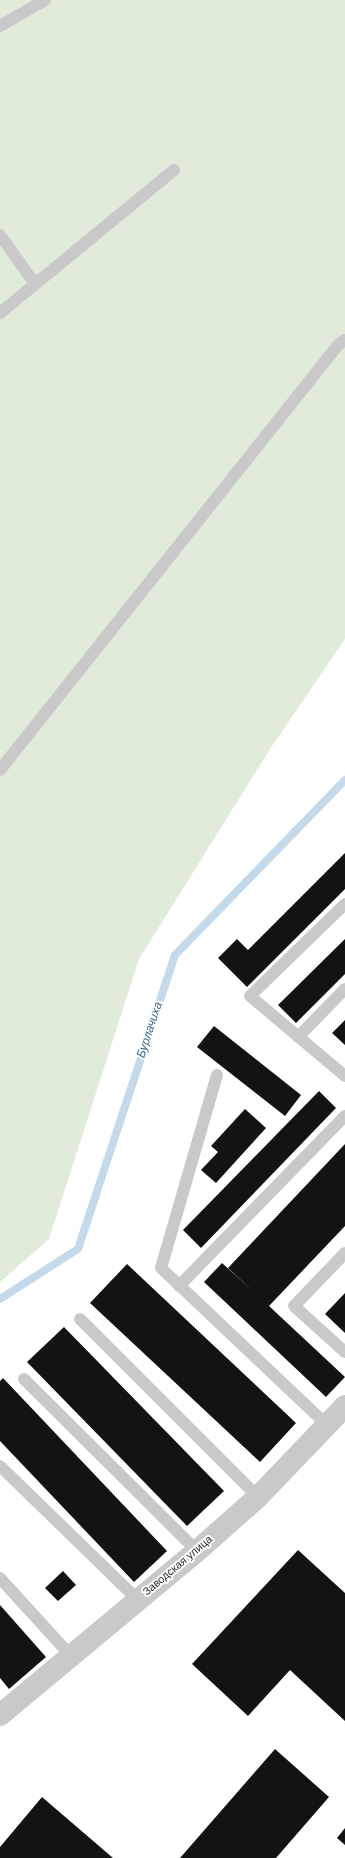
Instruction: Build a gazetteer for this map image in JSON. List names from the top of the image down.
{
  "streets": {
    "street": ["Заводская улица"]
  },
  "water": ["Бурлачиха"]
}
